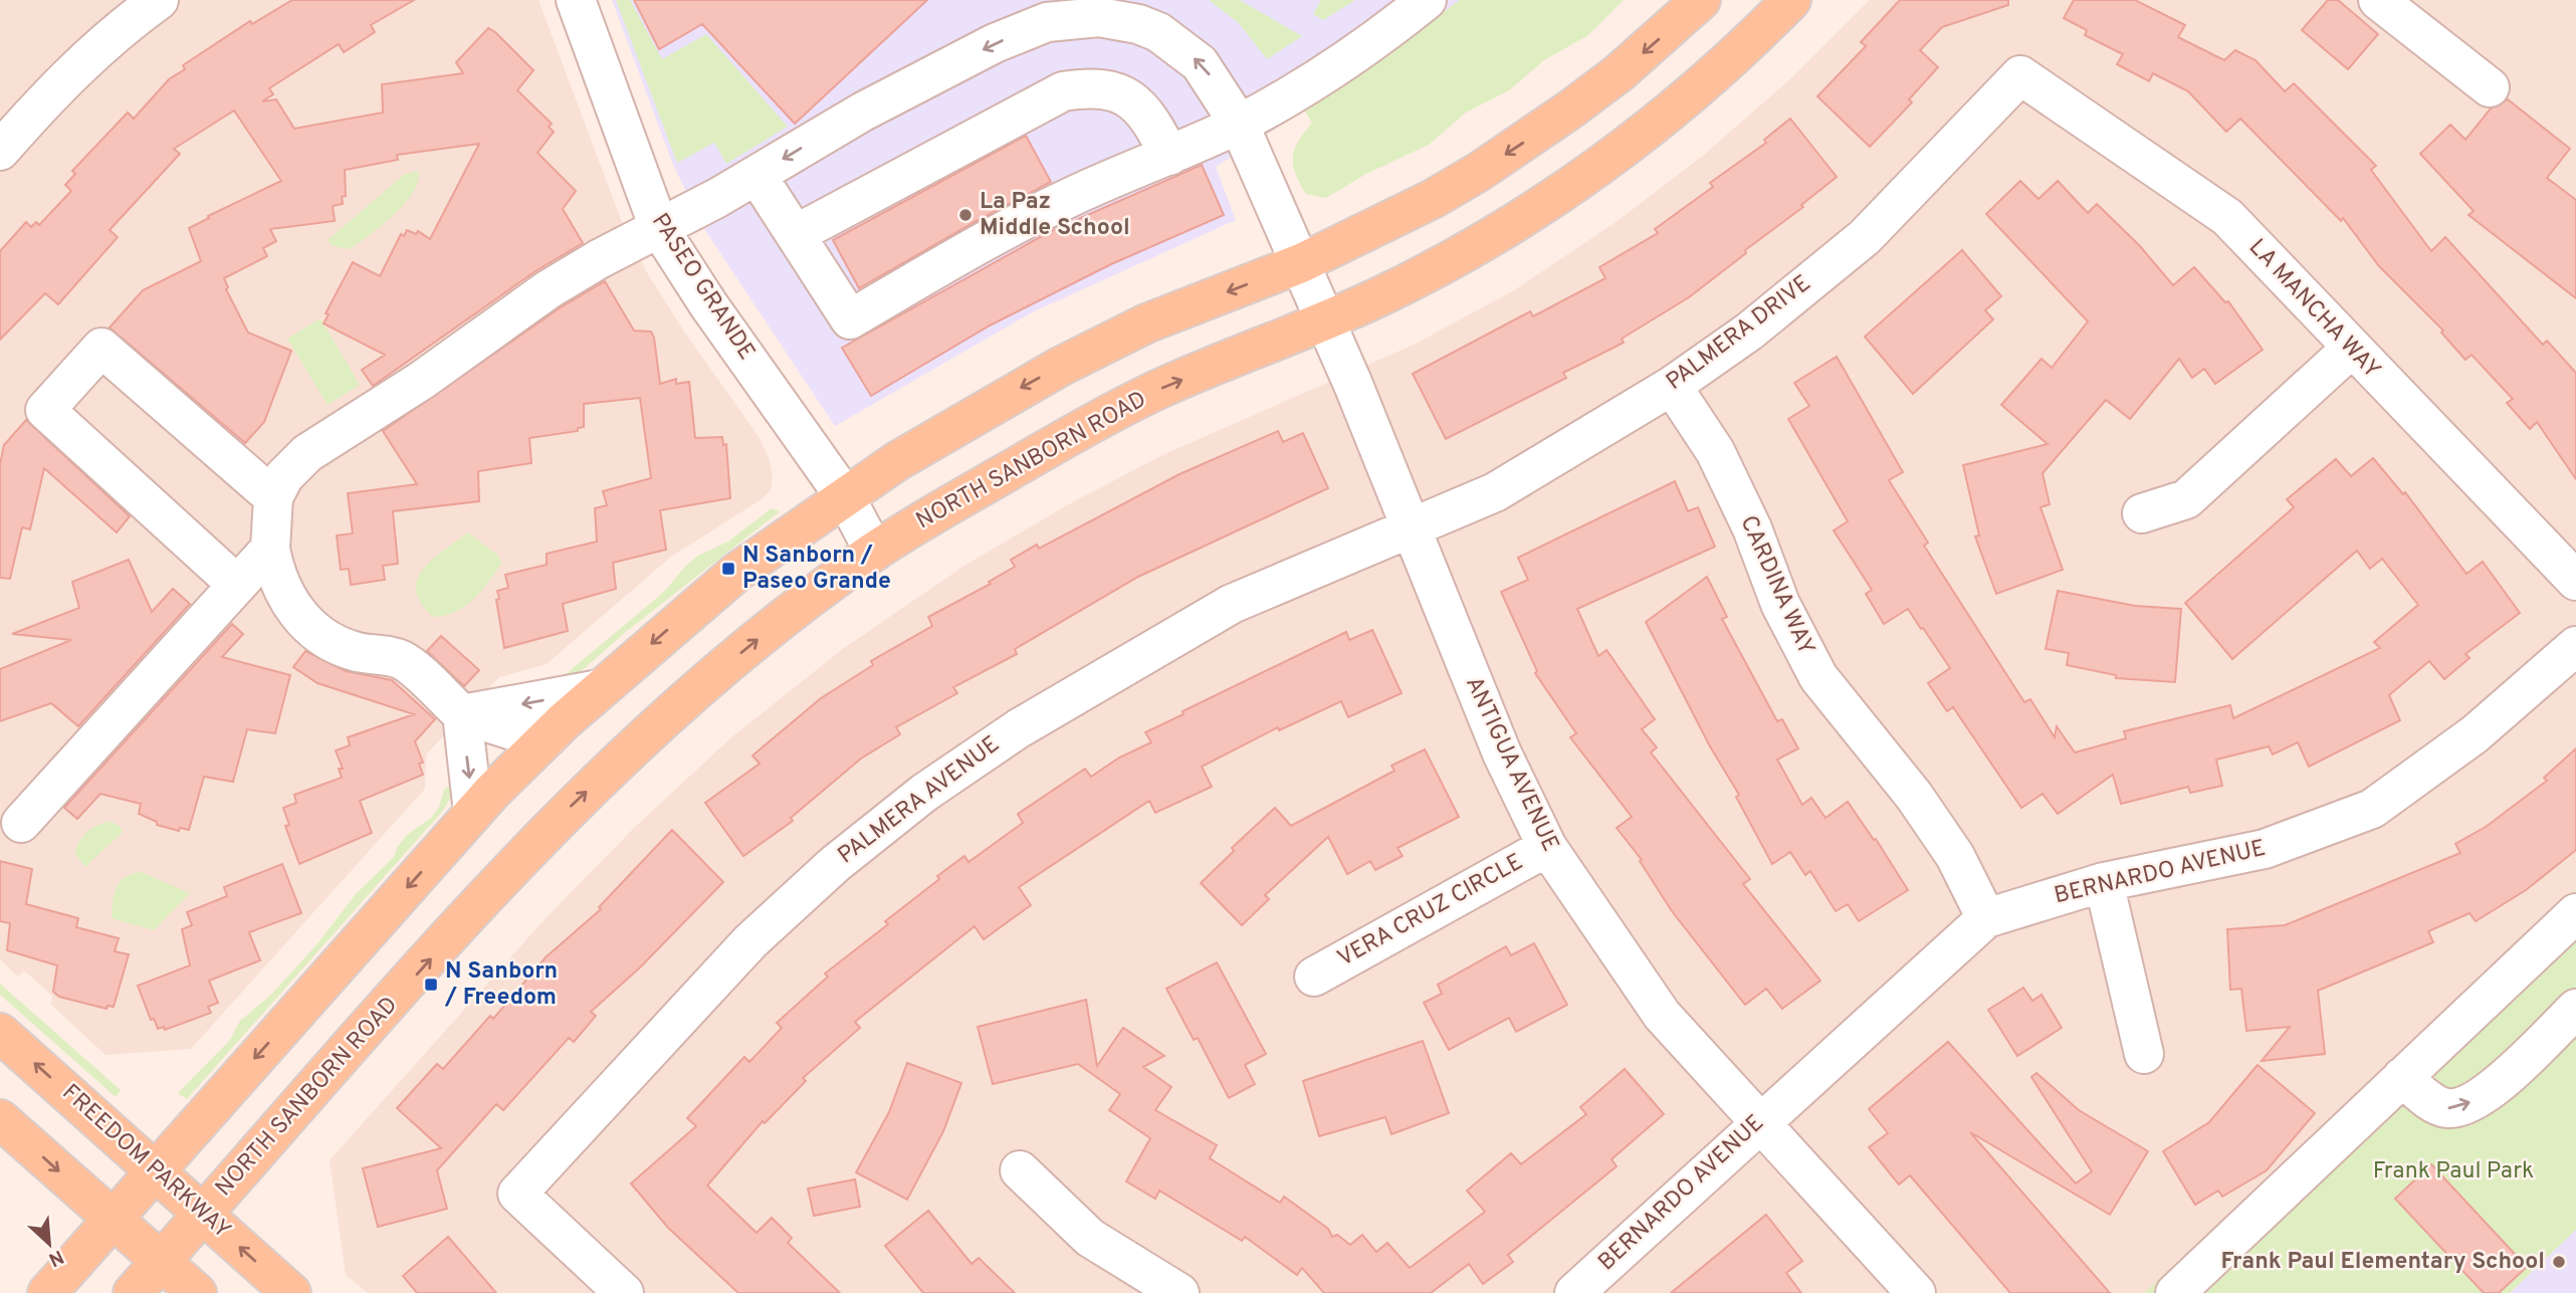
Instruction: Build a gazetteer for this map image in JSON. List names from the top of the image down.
{
  "streets": {
    "main road": ["NORTH SANBORN ROAD", "FREEDOM PARKWAY"],
    "street": [
      "PASEO GRANDE",
      "LA MANCHA WAY",
      "PALMERA DRIVE",
      "CARDINA WAY",
      "ANTIGUA AVENUE",
      "PALMERA AVENUE",
      "BERNARDO AVENUE",
      "VERA CRUZ CIRCLE"
    ]
  },
  "crossings": [
    ["PASEO GRANDE", "NORTH SANBORN ROAD"],
    ["PASEO GRANDE", "ANTIGUA AVENUE"],
    ["LA MANCHA WAY", "PALMERA DRIVE"],
    ["PALMERA DRIVE", "CARDINA WAY"],
    ["PALMERA DRIVE", "ANTIGUA AVENUE"],
    ["PALMERA DRIVE", "PALMERA AVENUE"],
    ["NORTH SANBORN ROAD", "ANTIGUA AVENUE"],
    ["NORTH SANBORN ROAD", "FREEDOM PARKWAY"],
    ["CARDINA WAY", "BERNARDO AVENUE"],
    ["ANTIGUA AVENUE", "PALMERA AVENUE"],
    ["ANTIGUA AVENUE", "BERNARDO AVENUE"],
    ["ANTIGUA AVENUE", "VERA CRUZ CIRCLE"]
  ],
  "parks": ["Frank Paul Park"],
  "places": {
    "other": ["La Paz Middle School", "Frank Paul Elementary School"],
    "transit": ["N Sanborn / Paseo Grande", "N Sanborn / Freedom"]
  },
  "north": "bottom right"
}
